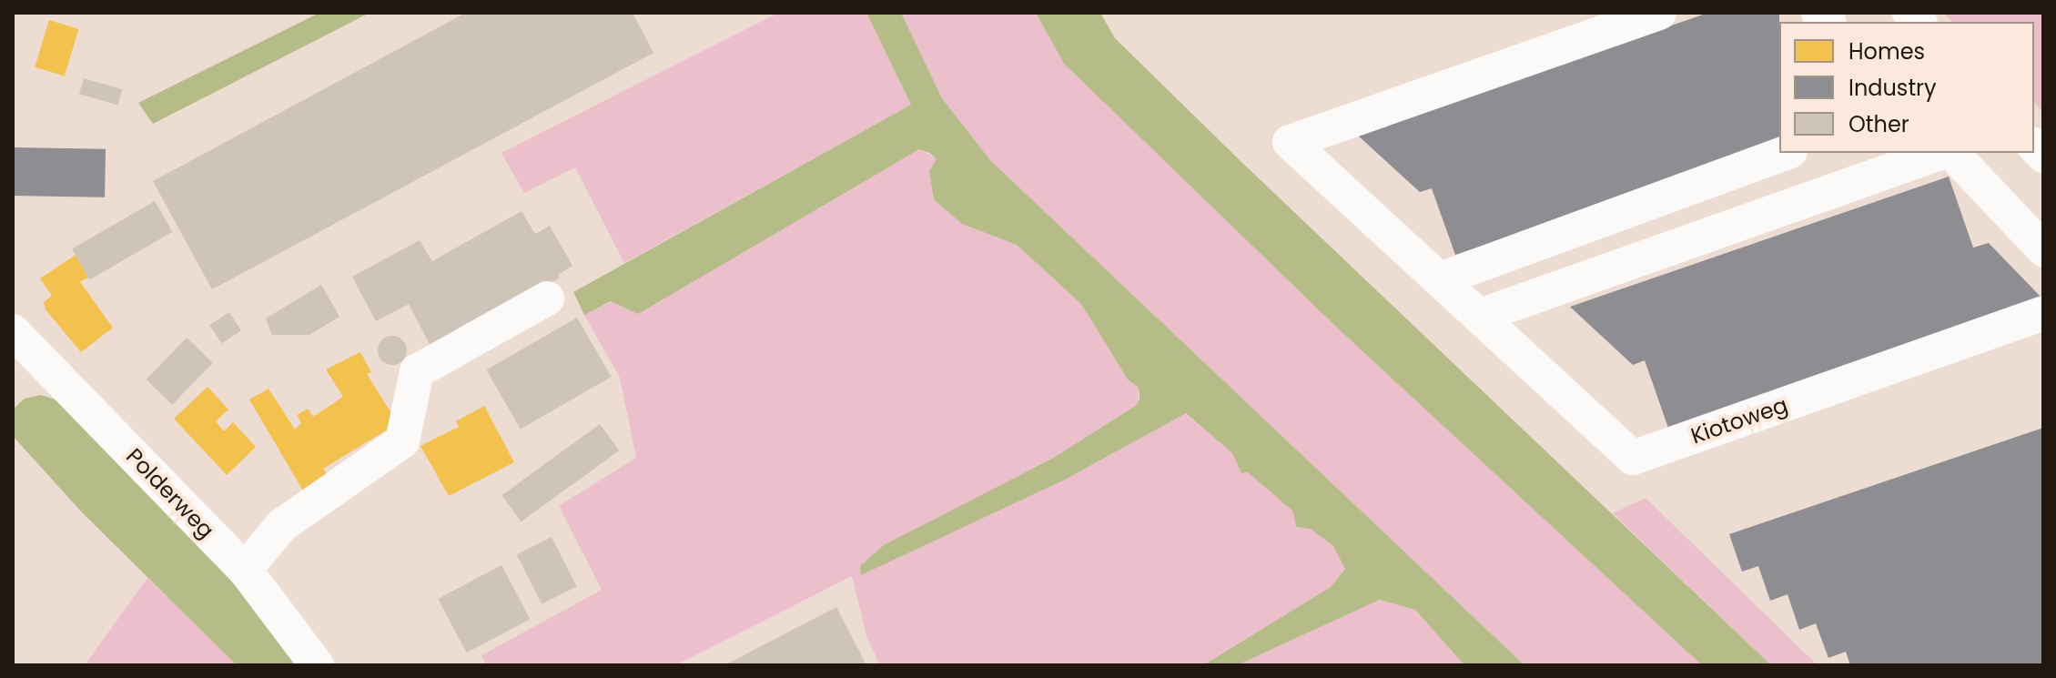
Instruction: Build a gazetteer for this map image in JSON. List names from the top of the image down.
{
  "streets": {
    "street": ["Kiotoweg", "Polderweg"]
  },
  "legend": ["Homes", "Industry", "Other"]
}
